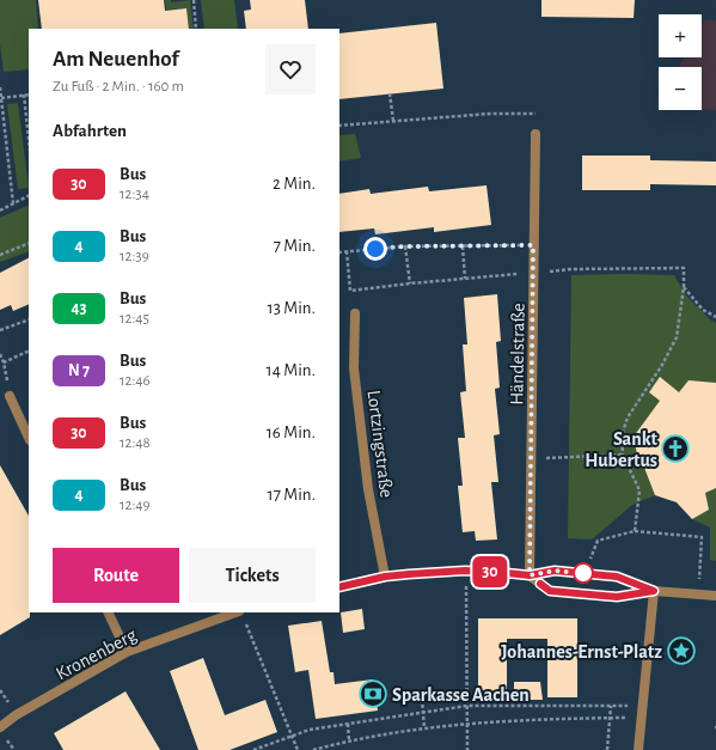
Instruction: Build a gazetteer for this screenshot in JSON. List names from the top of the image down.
{
  "streets": {
    "street": ["Händelstraße", "Lortzingstraße", "Kronenberg"]
  },
  "places": {
    "church": ["Sankt Hubertus"],
    "place": ["Johannes-Ernst-Platz"],
    "bank": ["Sparkasse Aachen"]
  },
  "lines": ["bus line 30"],
  "page": {
    "on_map": "30",
    "map_buttons": ["+", "−"],
    "heading": [
      ["Am Neuenhof", "Zu Fuß · 2 Min. · 160 m"],
      "Abfahrten"
    ],
    "list": [
      {
        "mark": "30",
        "name": "Bus",
        "note": "12:34",
        "value": "2 Min."
      },
      {
        "mark": "4",
        "name": "Bus",
        "note": "12:39",
        "value": "7 Min."
      },
      {
        "mark": "43",
        "name": "Bus",
        "note": "12:45",
        "value": "13 Min."
      },
      {
        "mark": "N 7",
        "name": "Bus",
        "note": "12:46",
        "value": "14 Min."
      },
      {
        "mark": "30",
        "name": "Bus",
        "note": "12:48",
        "value": "16 Min."
      },
      {
        "mark": "4",
        "name": "Bus",
        "note": "12:49",
        "value": "17 Min."
      }
    ],
    "buttons": ["Route", "Tickets"]
  }
}
